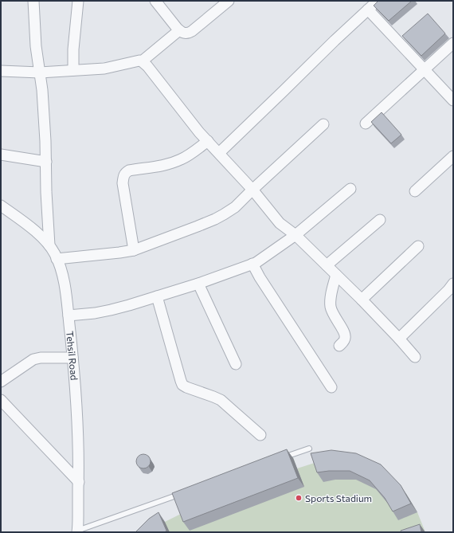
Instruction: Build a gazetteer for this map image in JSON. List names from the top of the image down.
{
  "streets": {
    "street": ["Tehsil Road"]
  },
  "places": ["Sports Stadium"]
}
